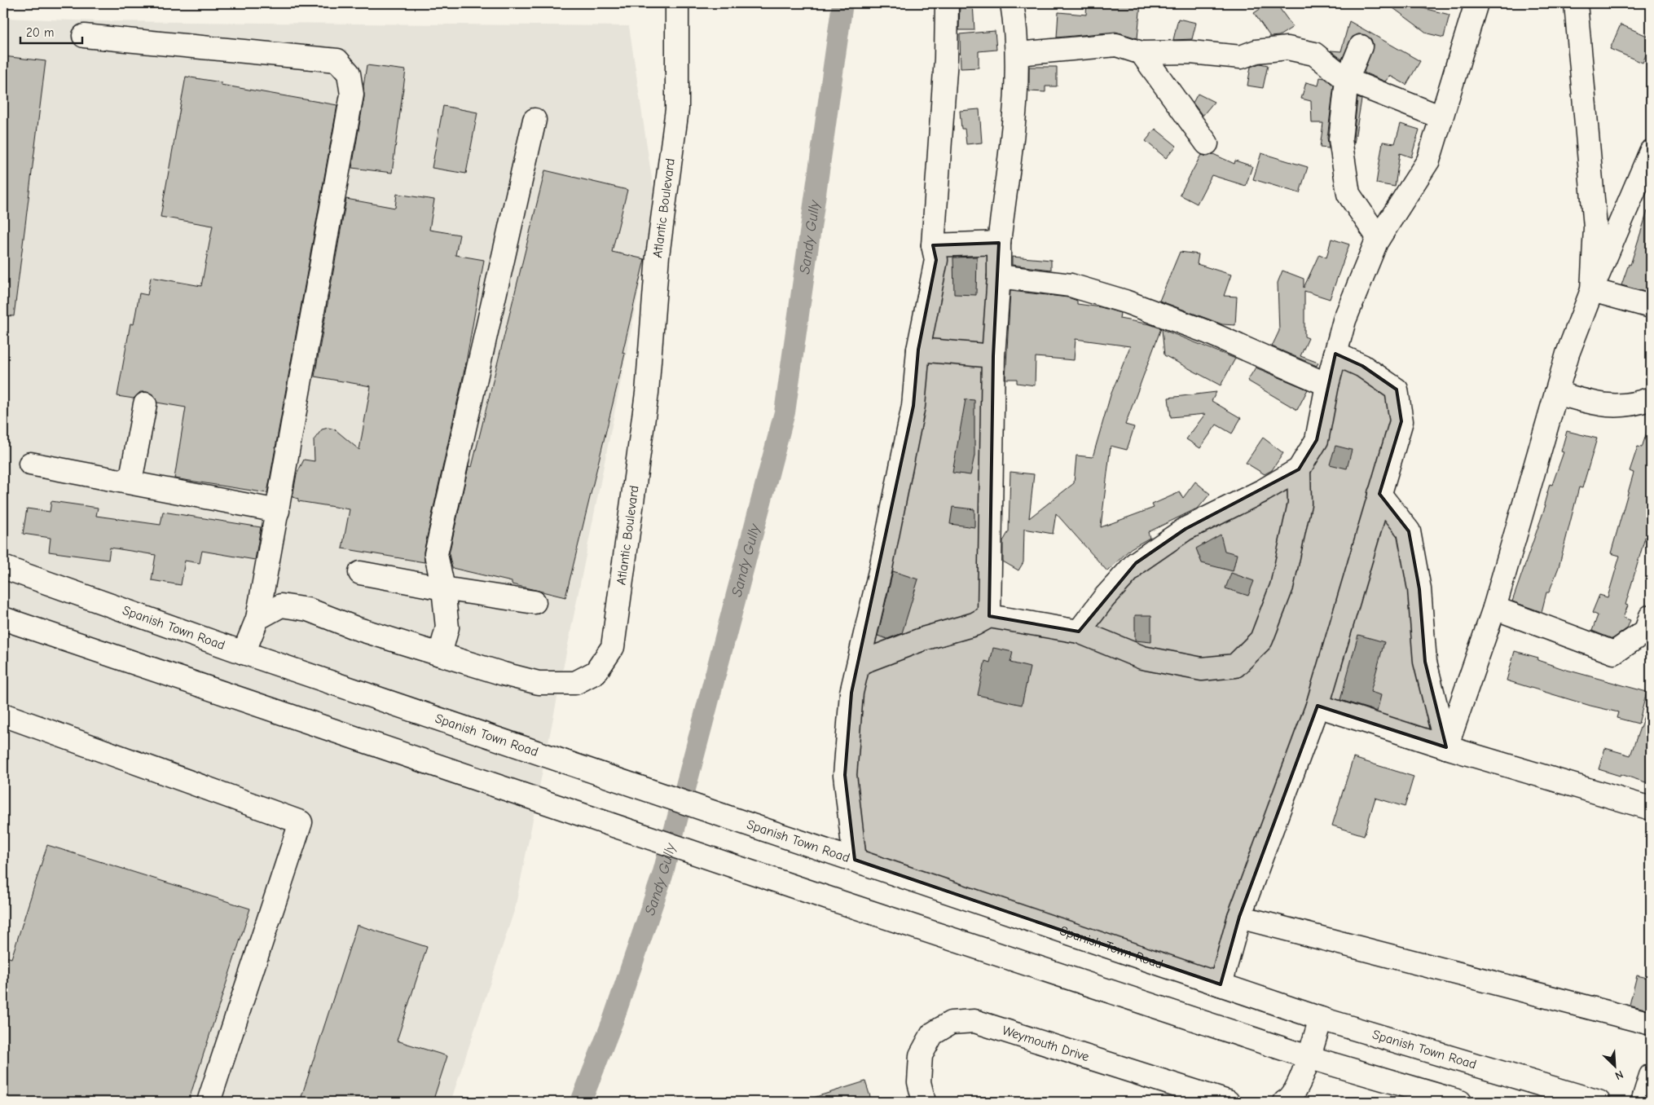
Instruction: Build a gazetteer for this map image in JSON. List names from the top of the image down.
{
  "streets": {
    "main road": ["Atlantic Boulevard", "Spanish Town Road", "Weymouth Drive"]
  },
  "water": ["Sandy Gully"],
  "scale_bar": "20 m",
  "north": "bottom right"
}
